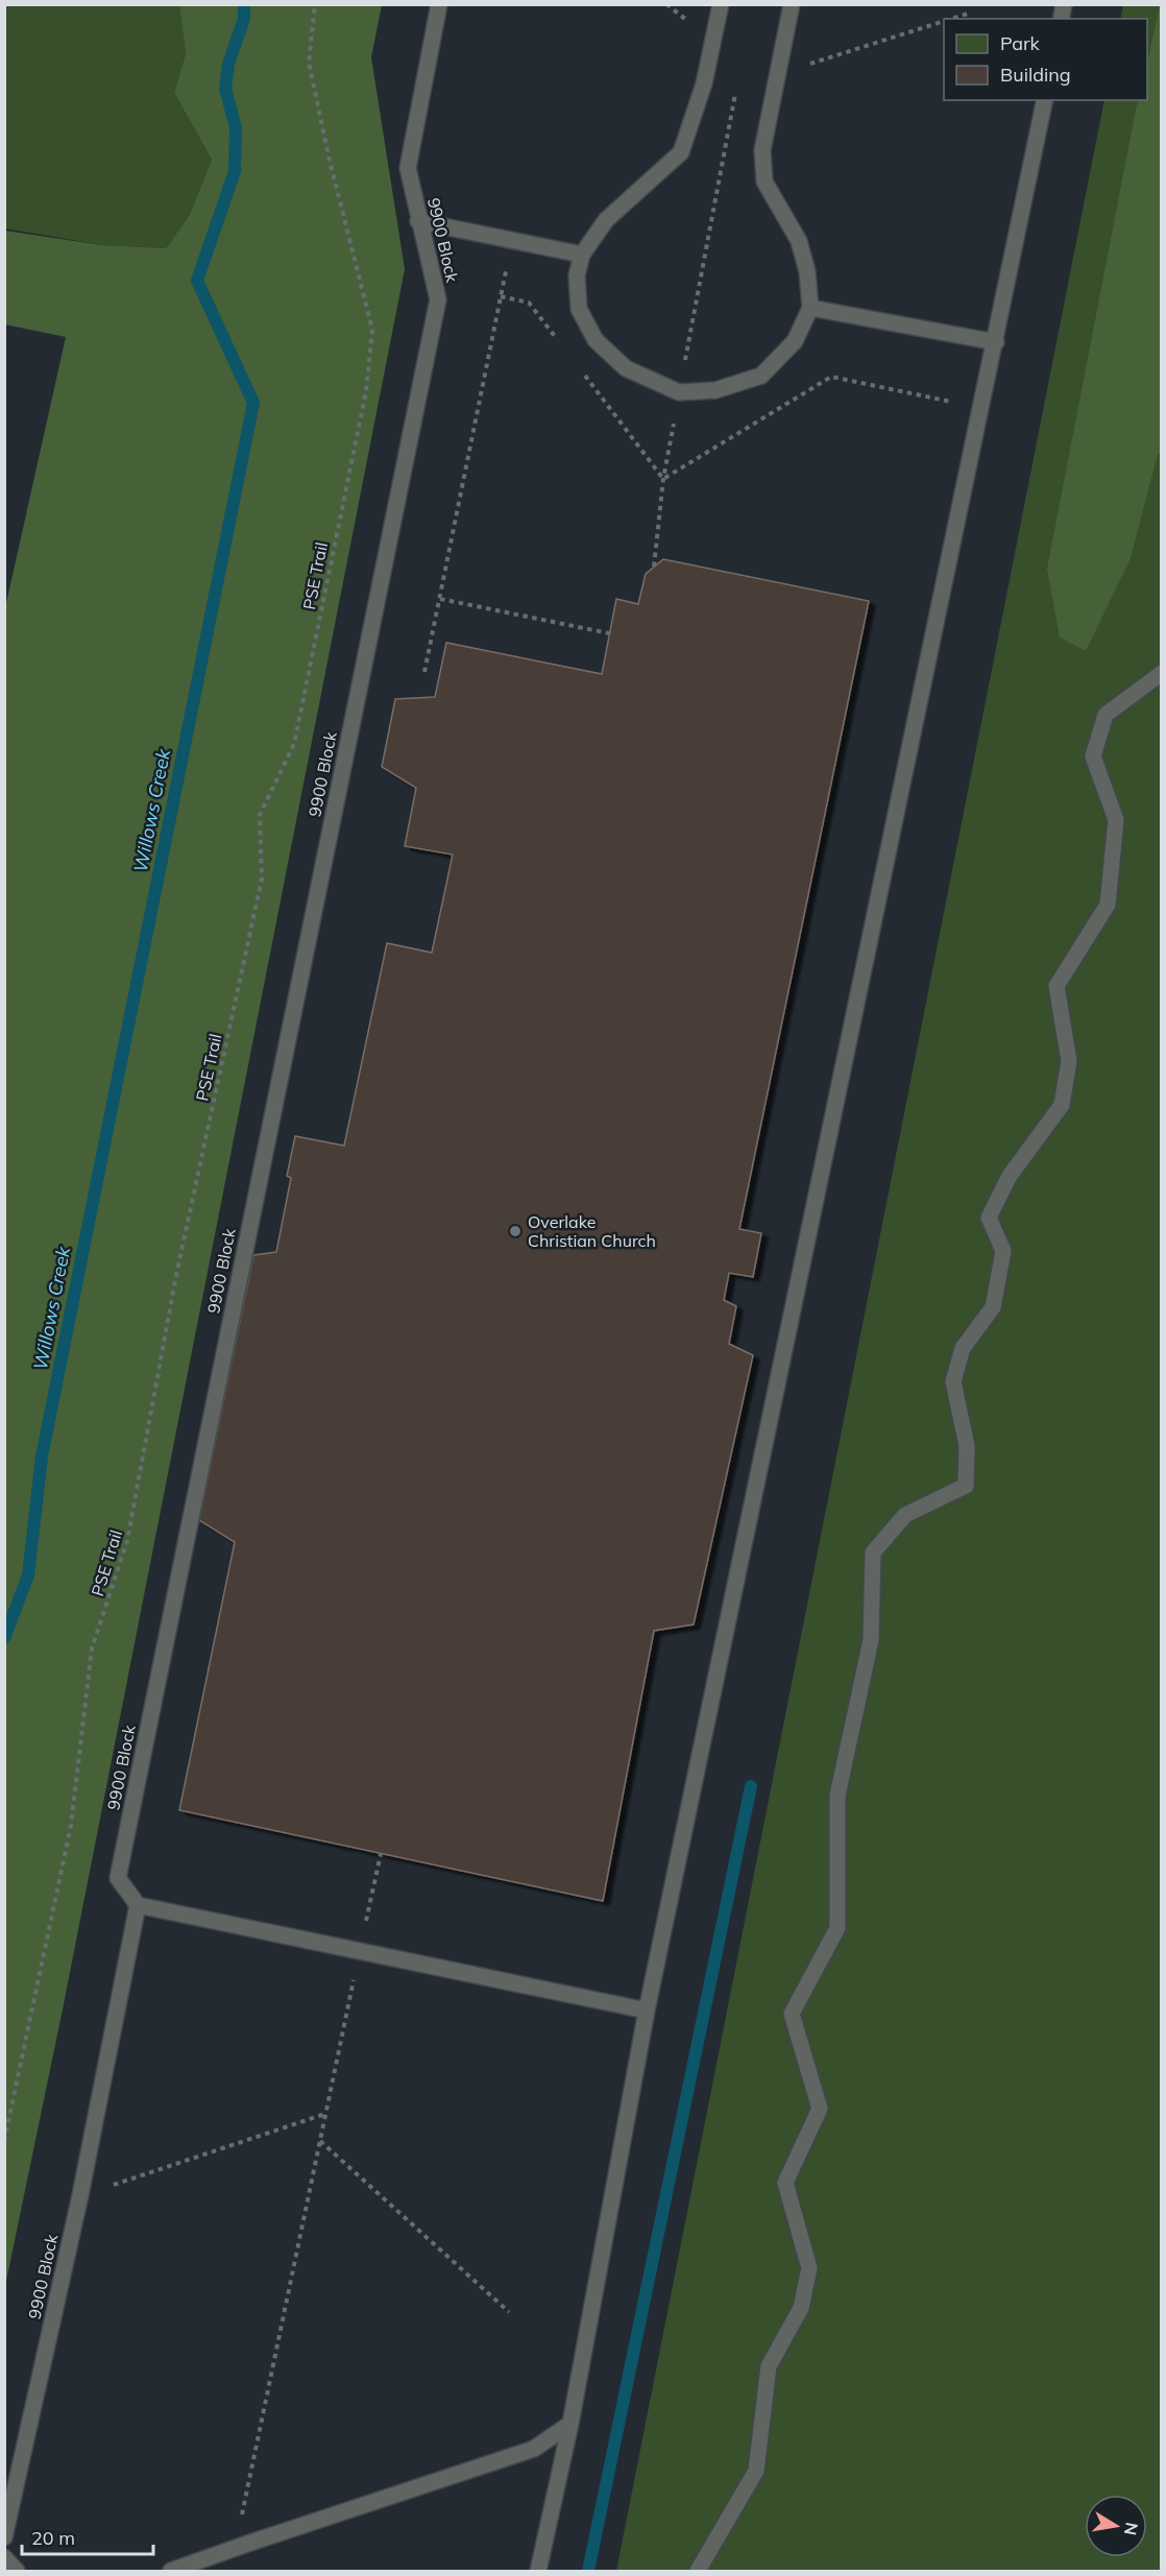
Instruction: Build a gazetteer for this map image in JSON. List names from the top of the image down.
{
  "streets": {
    "lane": ["9900 Block"],
    "path": ["PSE Trail"]
  },
  "water": ["Willows Creek"],
  "places": ["Overlake Christian Church"],
  "legend": ["Park", "Building"],
  "scale_bar": "20 m",
  "north": "right"
}
